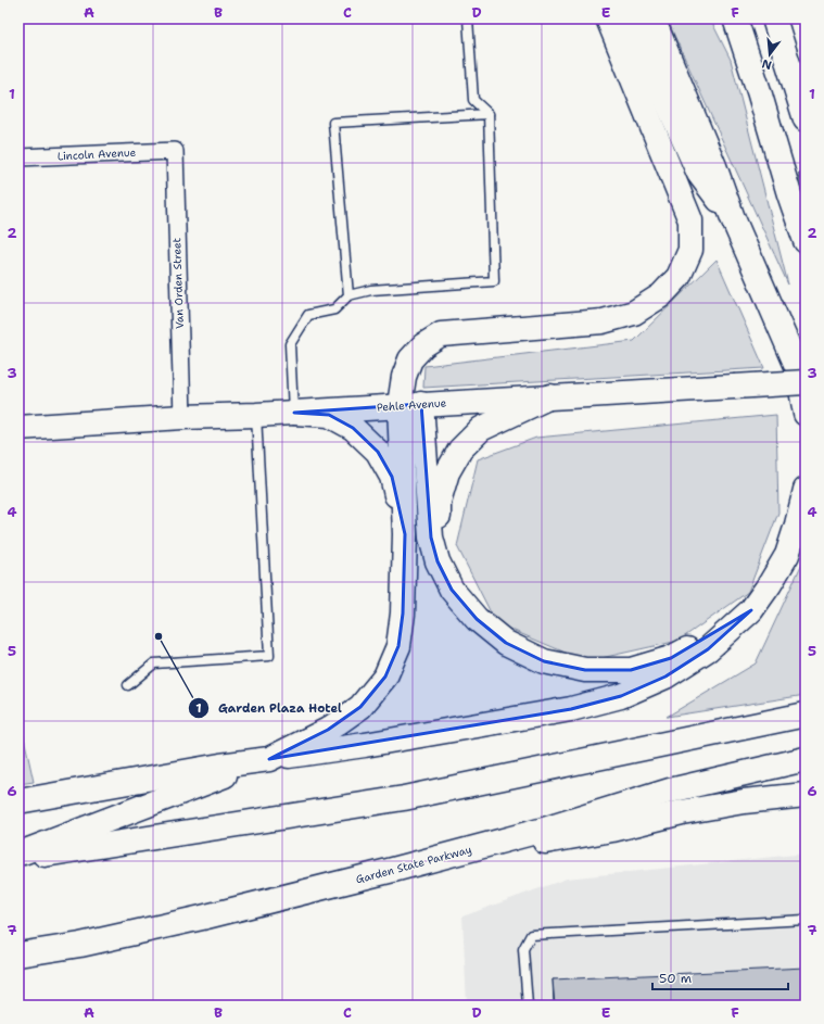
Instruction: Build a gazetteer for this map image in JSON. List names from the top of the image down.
{
  "streets": {
    "main road": ["Pehle Avenue", "Garden State Parkway"],
    "street": ["Lincoln Avenue", "Van Orden Street"]
  },
  "crossings": [
    ["Lincoln Avenue", "Van Orden Street"],
    ["Van Orden Street", "Pehle Avenue"]
  ],
  "places": ["Garden Plaza Hotel"],
  "scale_bar": "50 m",
  "north": "bottom",
  "grid": {
    "columns": [
      "A",
      "B",
      "C",
      "D",
      "E",
      "F"
    ],
    "rows": [
      "1",
      "2",
      "3",
      "4",
      "5",
      "6",
      "7"
    ]
  }
}
